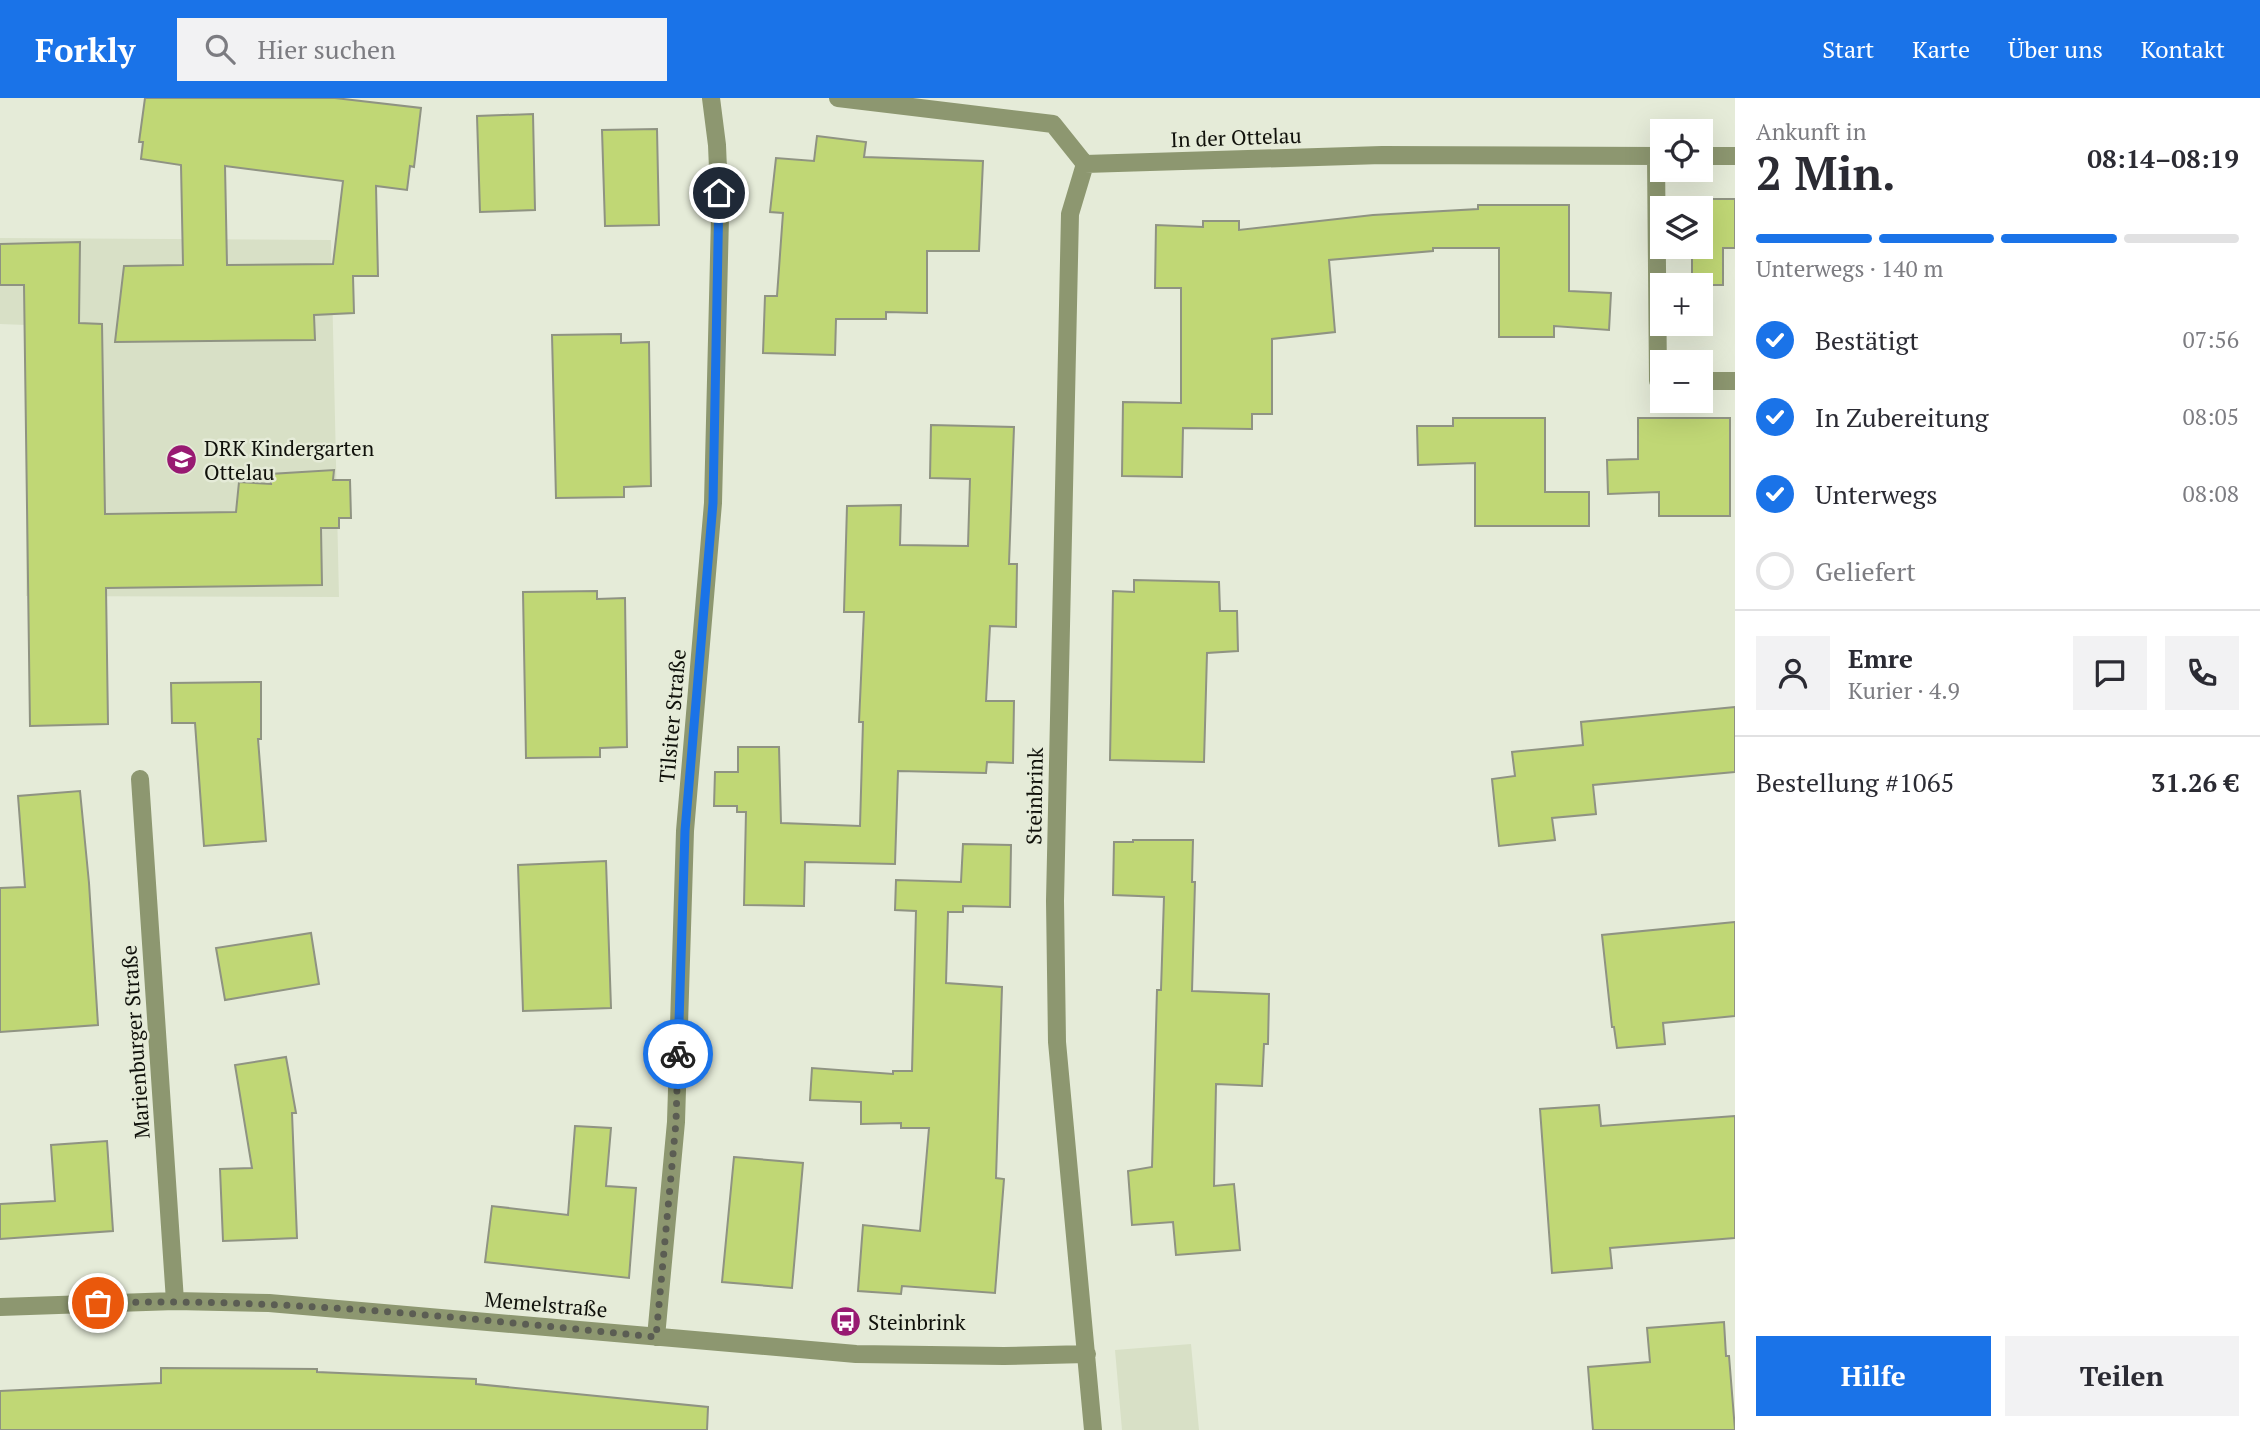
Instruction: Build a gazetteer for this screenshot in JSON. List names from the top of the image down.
{
  "streets": {
    "street": [
      "In der Ottelau",
      "Tilsiter Straße",
      "Steinbrink",
      "Marienburger Straße",
      "Memelstraße"
    ]
  },
  "crossings": [
    ["In der Ottelau", "Steinbrink"],
    ["Tilsiter Straße", "Memelstraße"],
    ["Steinbrink", "Memelstraße"],
    ["Marienburger Straße", "Memelstraße"]
  ],
  "places": {
    "school or university": ["DRK Kindergarten Ottelau"],
    "bus stop": ["Steinbrink"]
  },
  "page": {
    "header": "Forkly",
    "search": "Hier suchen",
    "nav": [
      "Start",
      "Karte",
      "Über uns",
      "Kontakt"
    ],
    "heading": ["2 Min.", "Ankunft in", "08:14–08:19"],
    "panel": [
      "Emre",
      "Kurier · 4.9",
      "Bestellung #1065",
      "31.26 €"
    ],
    "map_buttons": ["+", "−"],
    "bar": "Unterwegs · 140 m",
    "list": [
      ["Bestätigt", "07:56"],
      ["In Zubereitung", "08:05"],
      ["Unterwegs", "08:08"],
      "Geliefert"
    ],
    "buttons": ["Hilfe", "Teilen"]
  }
}
